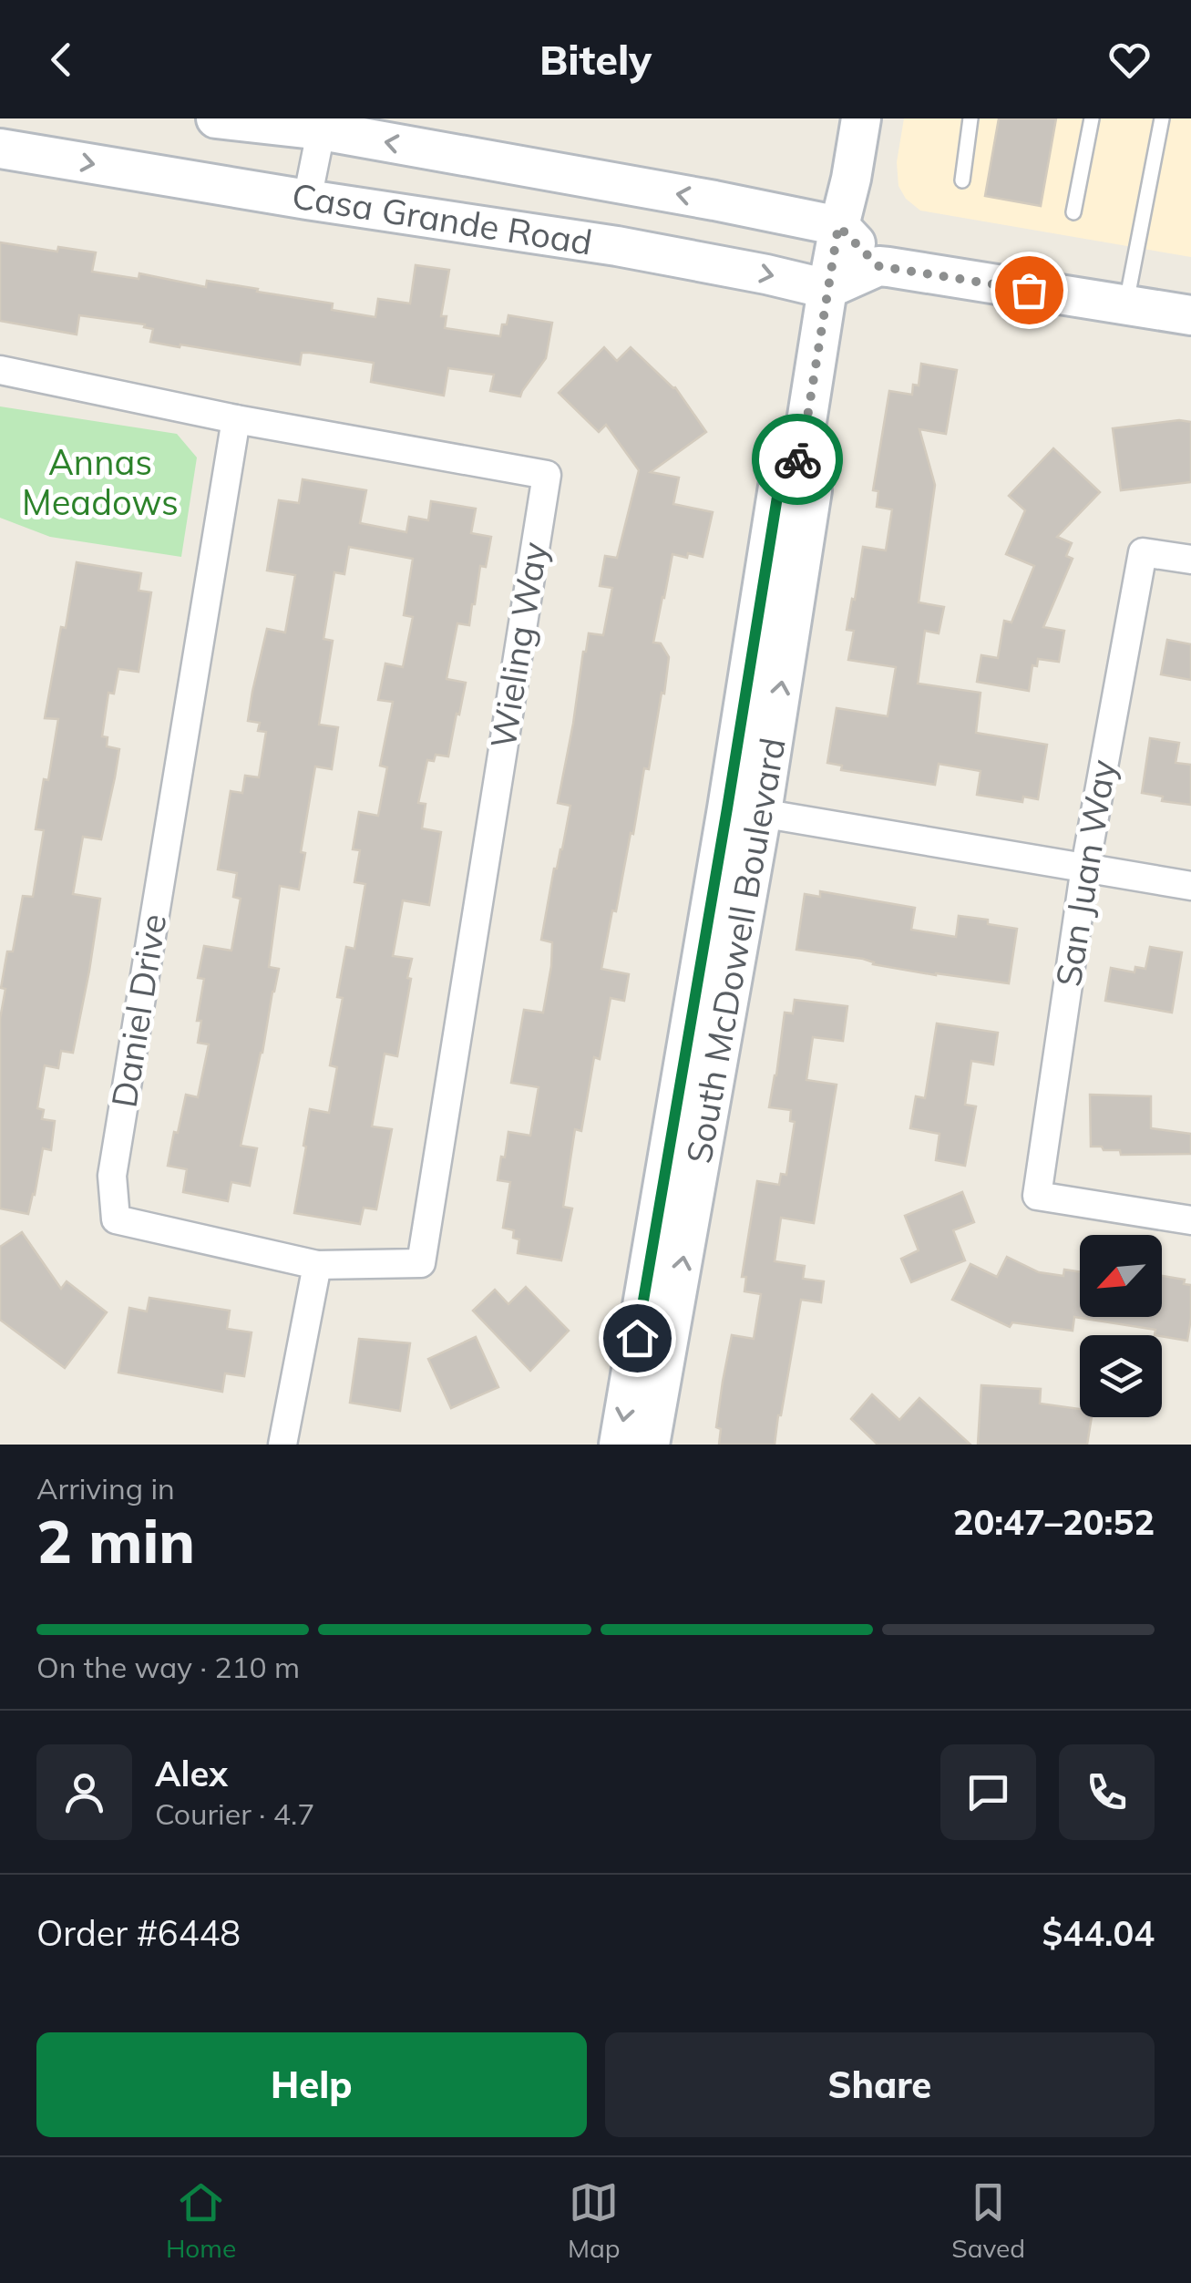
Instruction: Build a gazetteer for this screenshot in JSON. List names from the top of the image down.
{
  "streets": {
    "main road": ["Casa Grande Road", "South McDowell Boulevard"],
    "street": ["Wieling Way", "San Juan Way", "Daniel Drive"]
  },
  "crossings": [
    ["Casa Grande Road", "South McDowell Boulevard"],
    ["Wieling Way", "Daniel Drive"]
  ],
  "parks": ["Annas Meadows"],
  "north": "bottom left",
  "page": {
    "header": "Bitely",
    "heading": ["2 min", "Arriving in", "20:47–20:52"],
    "panel": [
      "Alex",
      "Courier · 4.7",
      "Order #6448",
      "$44.04"
    ],
    "bar": "On the way · 210 m",
    "buttons": ["Help", "Share"],
    "tabs": ["Home", "Map", "Saved"]
  }
}
